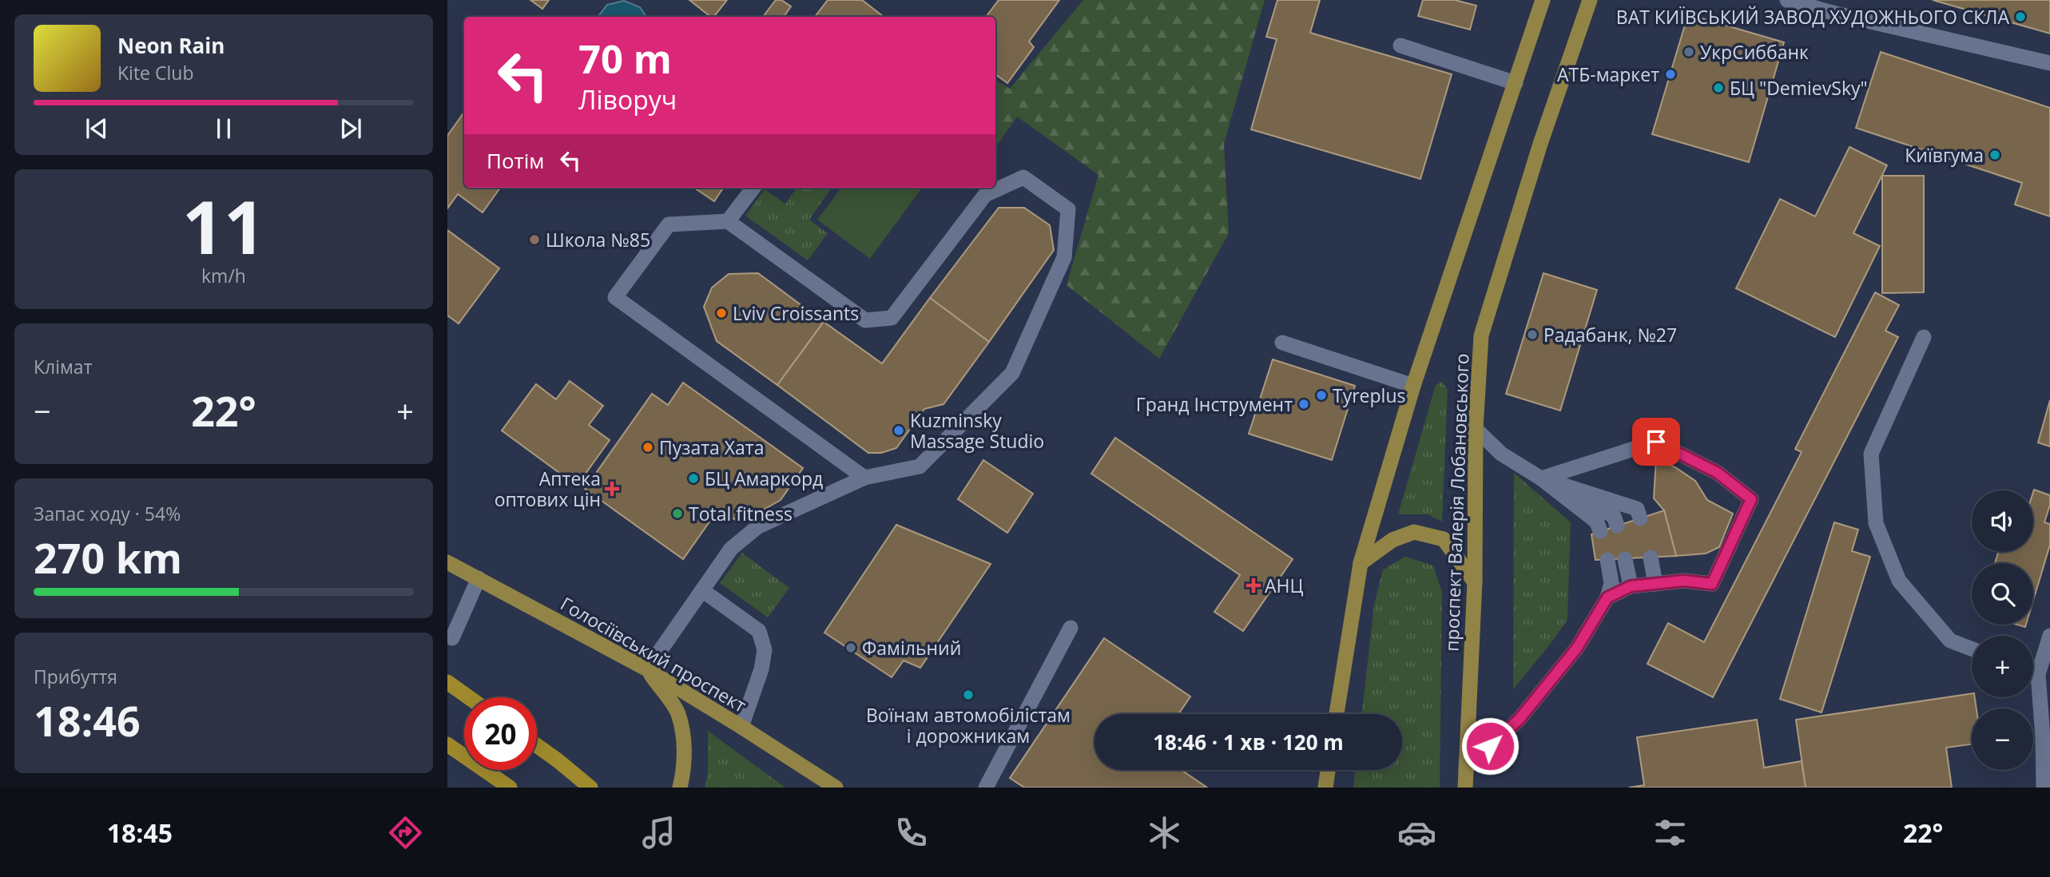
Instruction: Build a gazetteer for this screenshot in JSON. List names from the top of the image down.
{
  "streets": {
    "main road": ["проспект Валерія Лобановського", "Голосіївський проспект"]
  },
  "places": {
    "other": [
      "ВАТ КИЇВСЬКИЙ ЗАВОД ХУДОЖНЬОГО СКЛА",
      "УкрСиббанк",
      "АТБ-маркет",
      "БЦ \"DemievSky\"",
      "Київгума",
      "Школа №85",
      "Lviv Croissants",
      "Радабанк, №27",
      "Tyreplus",
      "Гранд Інструмент",
      "Kuzminsky Massage Studio",
      "Пузата Хата",
      "БЦ Амаркорд",
      "Total fitness",
      "Фамільний",
      "Воїнам автомобілістам і дорожникам"
    ],
    "health": ["Аптека оптових цін", "АНЦ"]
  },
  "page": {
    "turn": ["70 m", "Ліворуч"],
    "song": ["Neon Rain", "Kite Club"],
    "then": "Потім",
    "tile": [
      ["11", "km/h"],
      "Клімат",
      ["Запас ходу · 54%", "270 km"],
      ["Прибуття", "18:46"]
    ],
    "heat": ["−", "22°", "+"],
    "map_buttons": ["+", "−"],
    "limit": "20",
    "trip": "18:46 · 1 хв · 120 m",
    "tabs": ["18:45", "22°"]
  }
}
